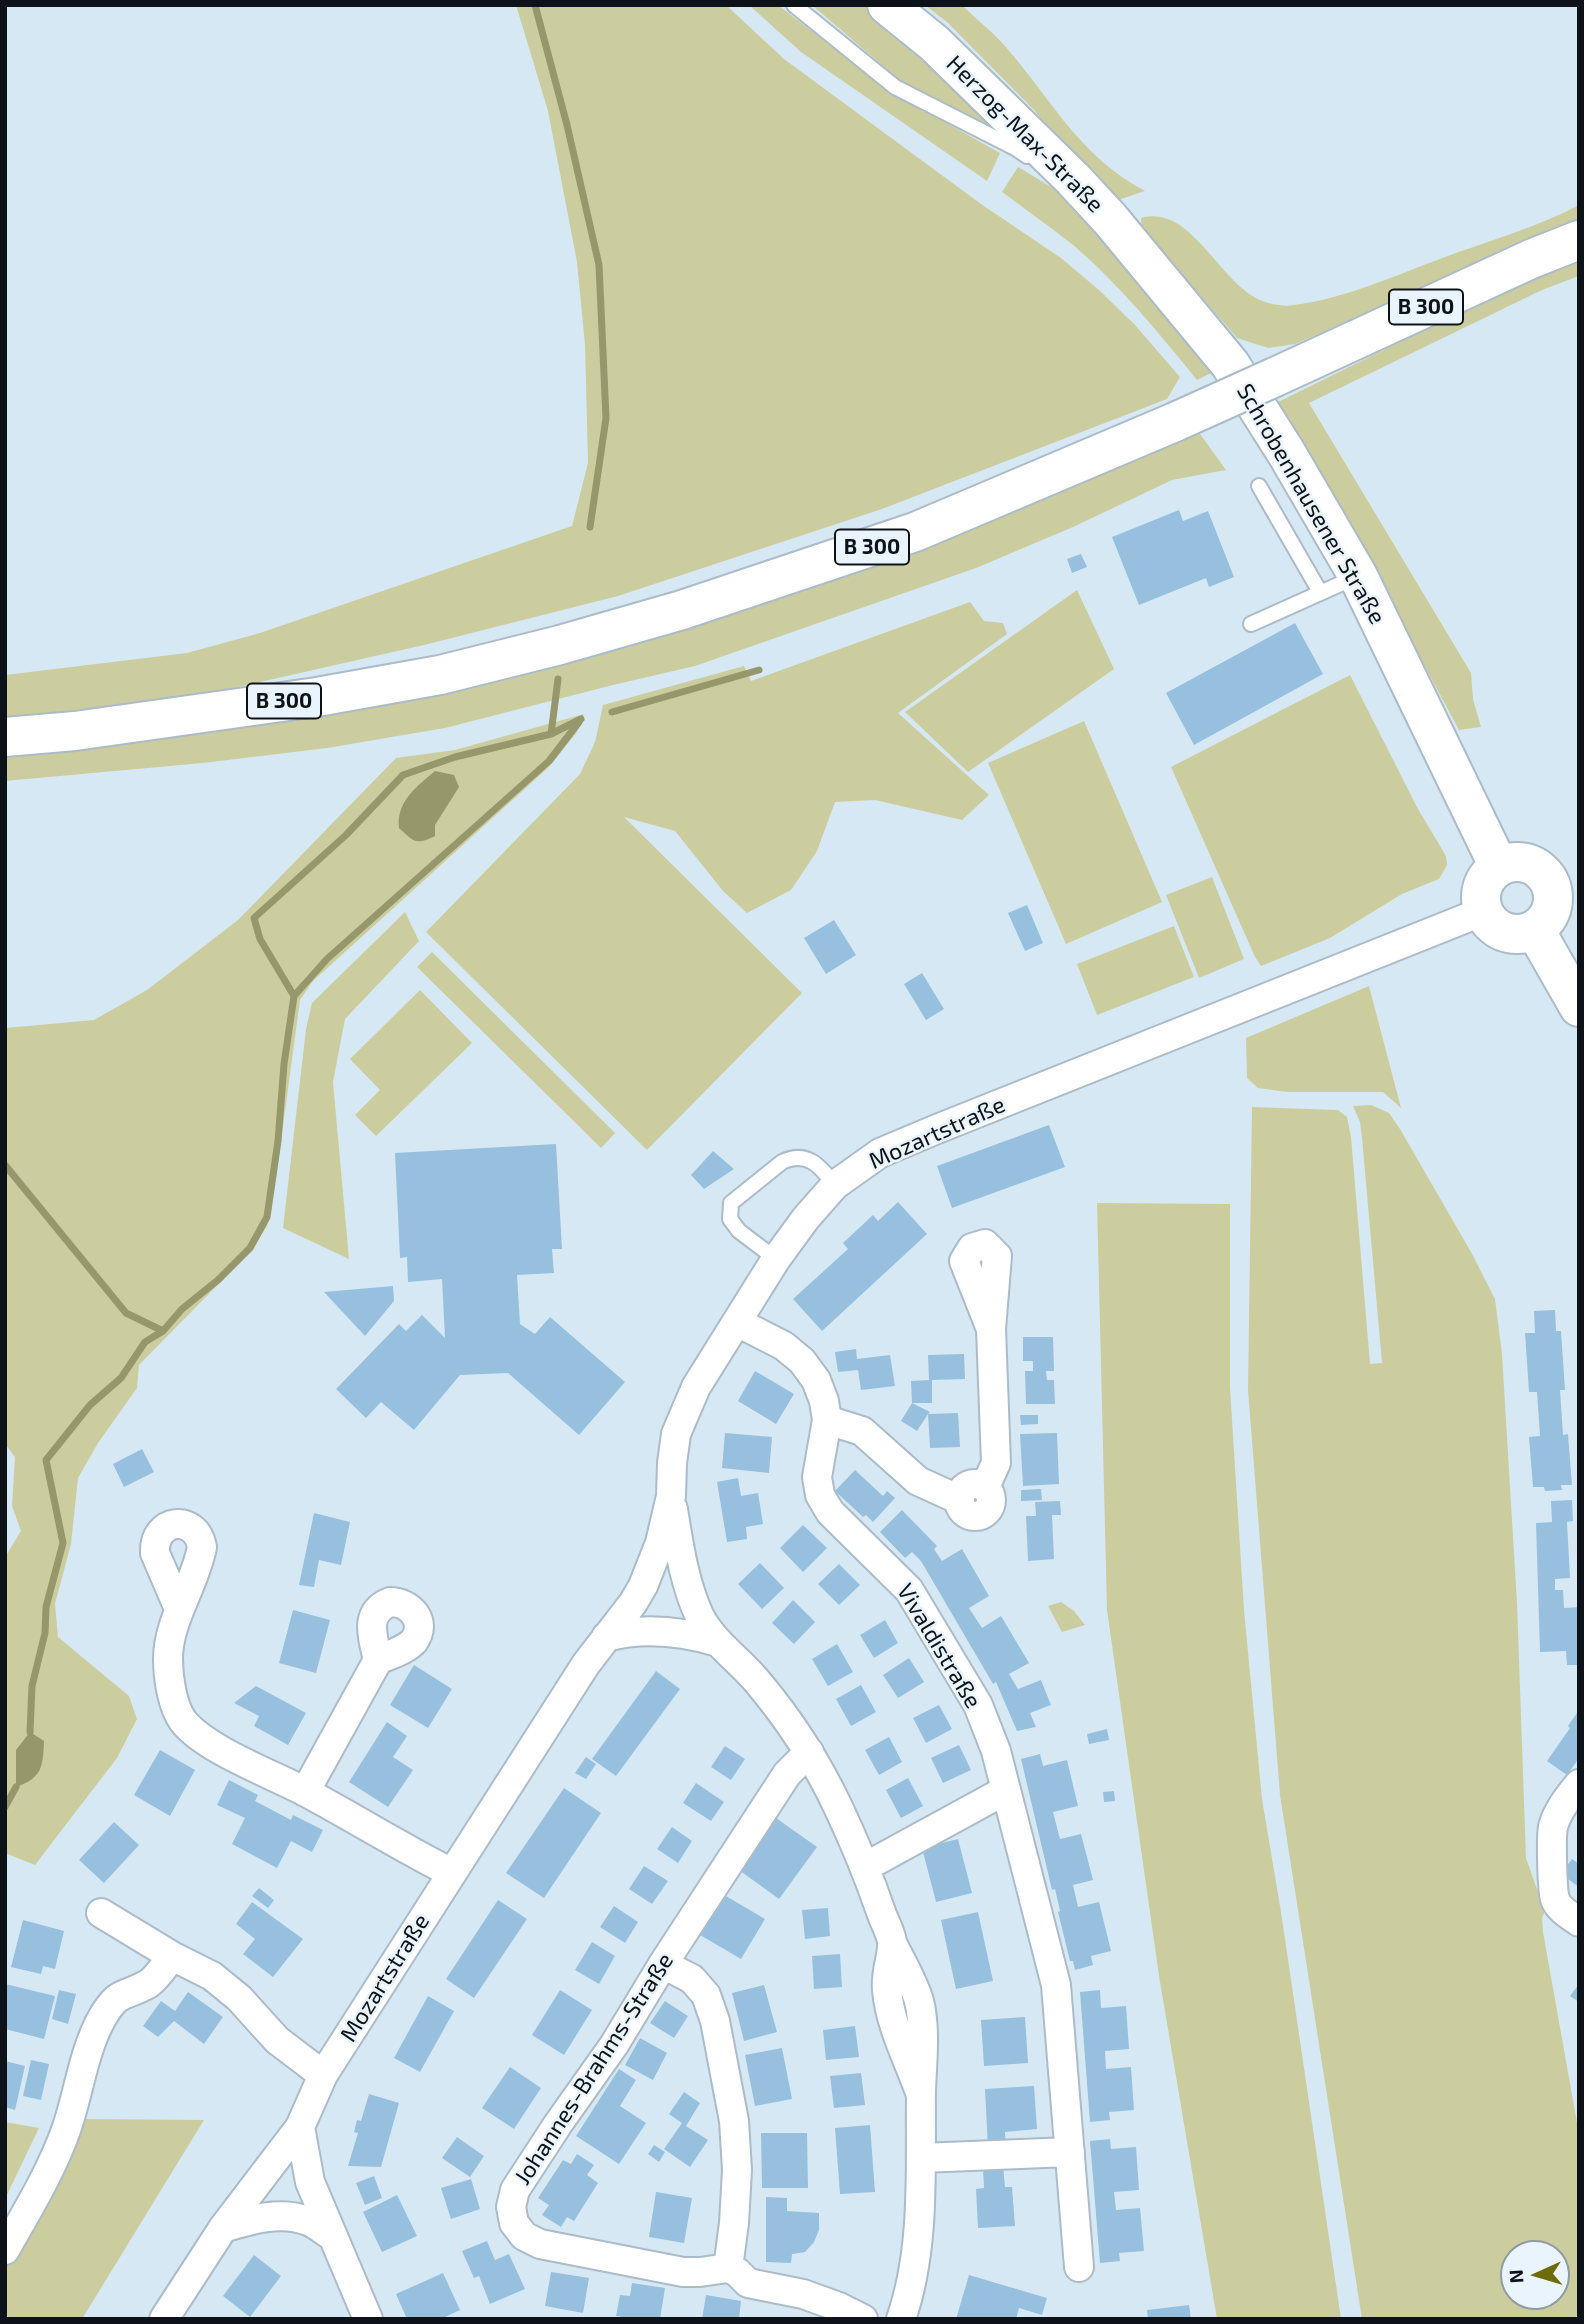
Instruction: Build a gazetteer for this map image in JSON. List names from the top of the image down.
{
  "streets": {
    "main road": ["Herzog-Max-Straße", "B 300", "Schrobenhausener Straße"],
    "street": ["Mozartstraße", "Vivaldistraße", "Johannes-Brahms-Straße"]
  },
  "crossings": [
    ["Herzog-Max-Straße", "Schrobenhausener Straße"],
    ["Schrobenhausener Straße", "Mozartstraße"],
    ["Mozartstraße", "Vivaldistraße"]
  ],
  "north": "left"
}
